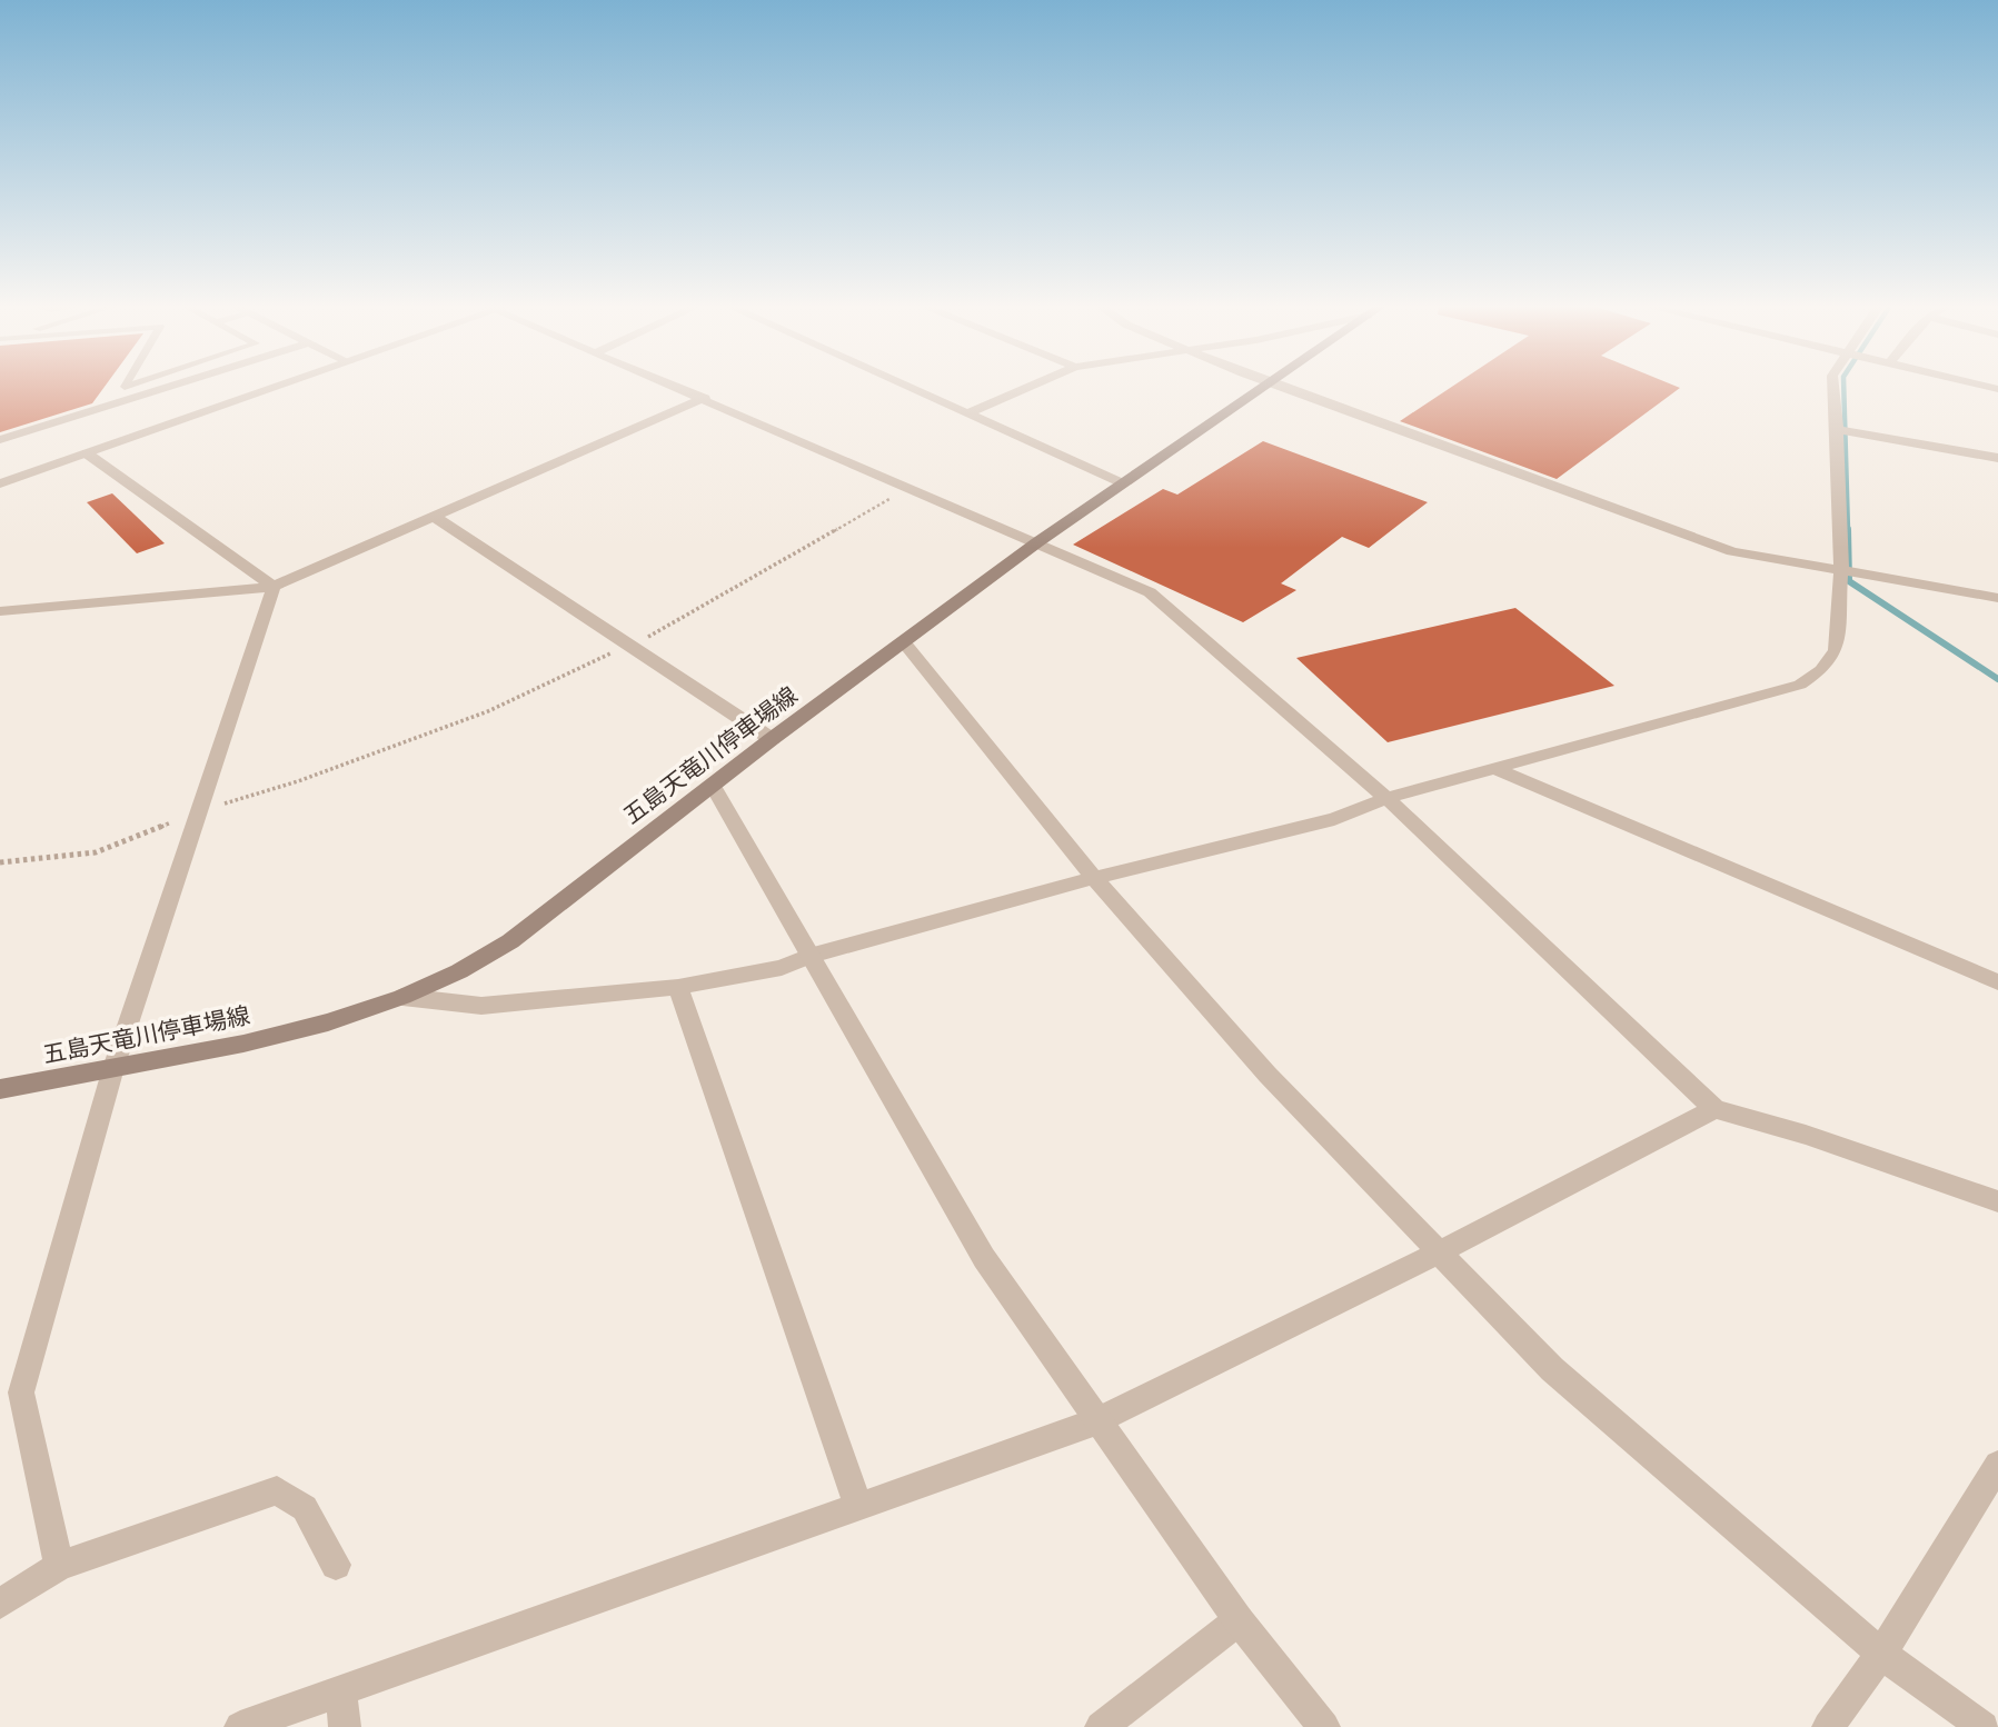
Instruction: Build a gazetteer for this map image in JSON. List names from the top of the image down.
{
  "streets": {
    "main road": ["五島天竜川停車場線"]
  }
}
